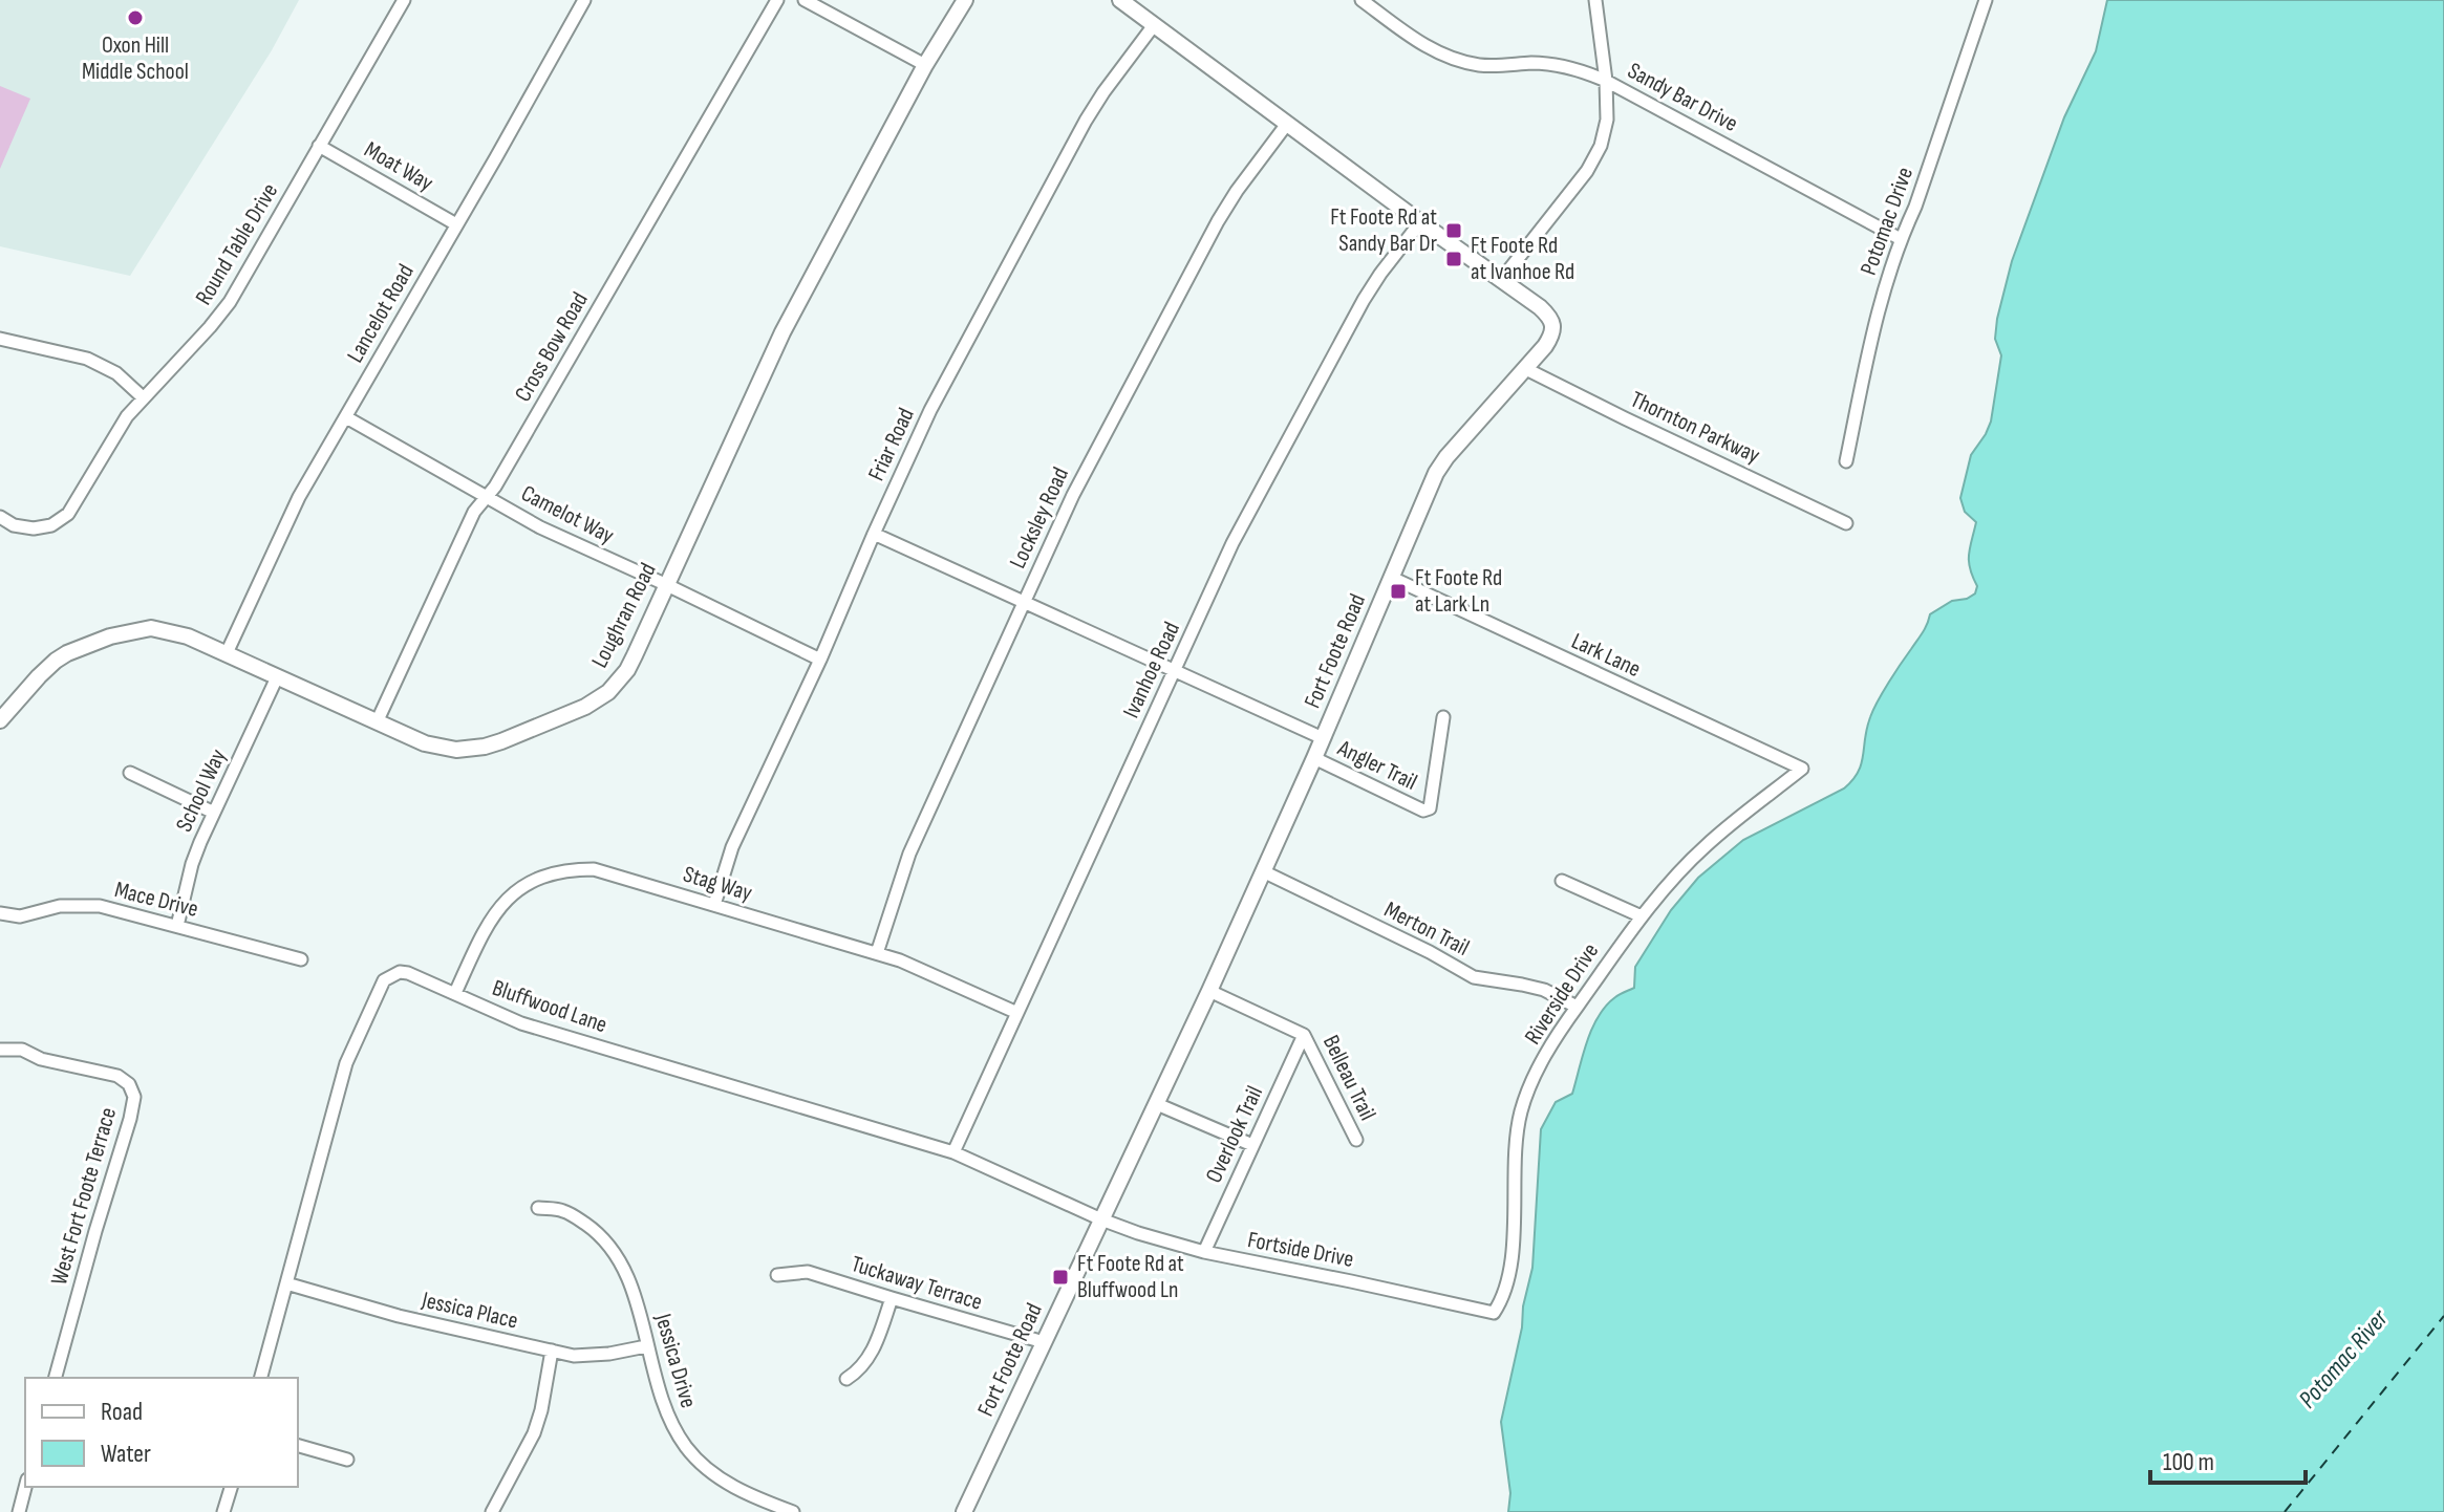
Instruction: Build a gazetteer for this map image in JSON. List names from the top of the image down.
{
  "streets": {
    "street": [
      "Sandy Bar Drive",
      "Moat Way",
      "Potomac Drive",
      "Round Table Drive",
      "Lancelot Road",
      "Cross Bow Road",
      "Thornton Parkway",
      "Friar Road",
      "Camelot Way",
      "Locksley Road",
      "Loughran Road",
      "Fort Foote Road",
      "Lark Lane",
      "Ivanhoe Road",
      "Angler Trail",
      "School Way",
      "Stag Way",
      "Mace Drive",
      "Merton Trail",
      "Riverside Drive",
      "Bluffwood Lane",
      "Belleau Trail",
      "Overlook Trail",
      "West Fort Foote Terrace",
      "Fortside Drive",
      "Tuckaway Terrace",
      "Jessica Place",
      "Jessica Drive"
    ]
  },
  "crossings": [
    ["Sandy Bar Drive", "Potomac Drive"],
    ["Sandy Bar Drive", "Fort Foote Road"],
    ["Moat Way", "Round Table Drive"],
    ["Moat Way", "Lancelot Road"],
    ["Lancelot Road", "Camelot Way"],
    ["Lancelot Road", "Loughran Road"],
    ["Cross Bow Road", "Camelot Way"],
    ["Cross Bow Road", "Loughran Road"],
    ["Thornton Parkway", "Fort Foote Road"],
    ["Friar Road", "Camelot Way"],
    ["Friar Road", "Fort Foote Road"],
    ["Friar Road", "Stag Way"],
    ["Camelot Way", "Loughran Road"],
    ["Locksley Road", "Fort Foote Road"],
    ["Locksley Road", "Stag Way"],
    ["Loughran Road", "School Way"],
    ["Fort Foote Road", "Lark Lane"],
    ["Fort Foote Road", "Ivanhoe Road"],
    ["Fort Foote Road", "Angler Trail"],
    ["Fort Foote Road", "Merton Trail"],
    ["Fort Foote Road", "Bluffwood Lane"],
    ["Fort Foote Road", "Fortside Drive"],
    ["Fort Foote Road", "Tuckaway Terrace"],
    ["Lark Lane", "Riverside Drive"],
    ["Ivanhoe Road", "Stag Way"],
    ["Ivanhoe Road", "Bluffwood Lane"],
    ["School Way", "Mace Drive"],
    ["Stag Way", "Bluffwood Lane"],
    ["Merton Trail", "Riverside Drive"],
    ["Riverside Drive", "Fortside Drive"],
    ["Bluffwood Lane", "Fortside Drive"],
    ["Bluffwood Lane", "Jessica Place"],
    ["Belleau Trail", "Overlook Trail"],
    ["Overlook Trail", "Fortside Drive"],
    ["Jessica Place", "Jessica Drive"]
  ],
  "water": ["Potomac River"],
  "places": {
    "other": ["Oxon Hill Middle School"],
    "transit": [
      "Ft Foote Rd at Sandy Bar Dr",
      "Ft Foote Rd at Ivanhoe Rd",
      "Ft Foote Rd at Lark Ln",
      "Ft Foote Rd at Bluffwood Ln"
    ]
  },
  "legend": ["Road", "Water"],
  "scale_bar": "100 m"
}
